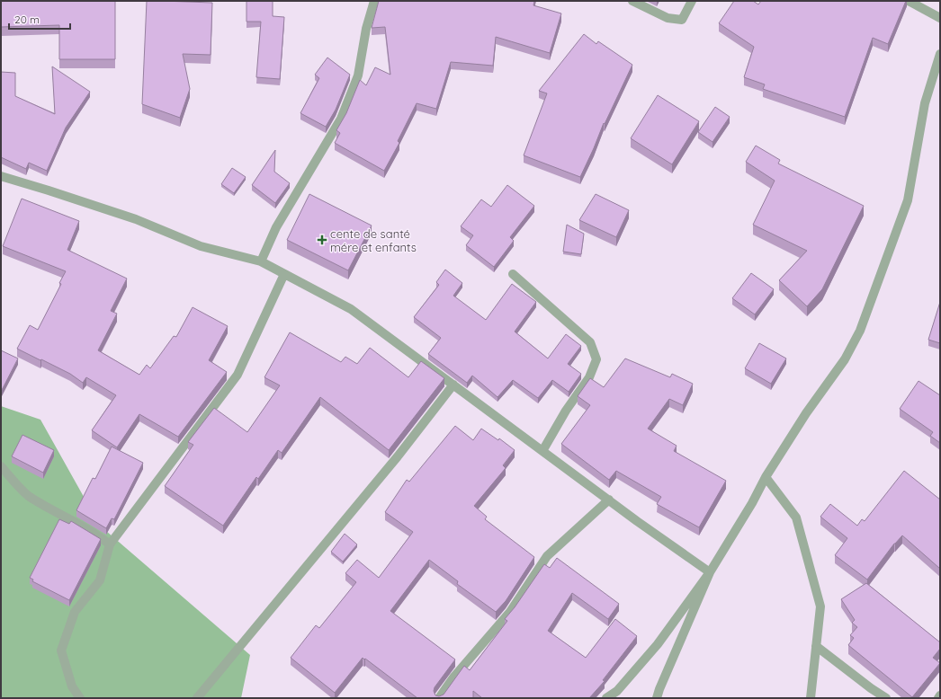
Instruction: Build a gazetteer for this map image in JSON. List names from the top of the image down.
{
  "places": {
    "health": ["cente de santé mére et enfants"]
  },
  "scale_bar": "20 m"
}
